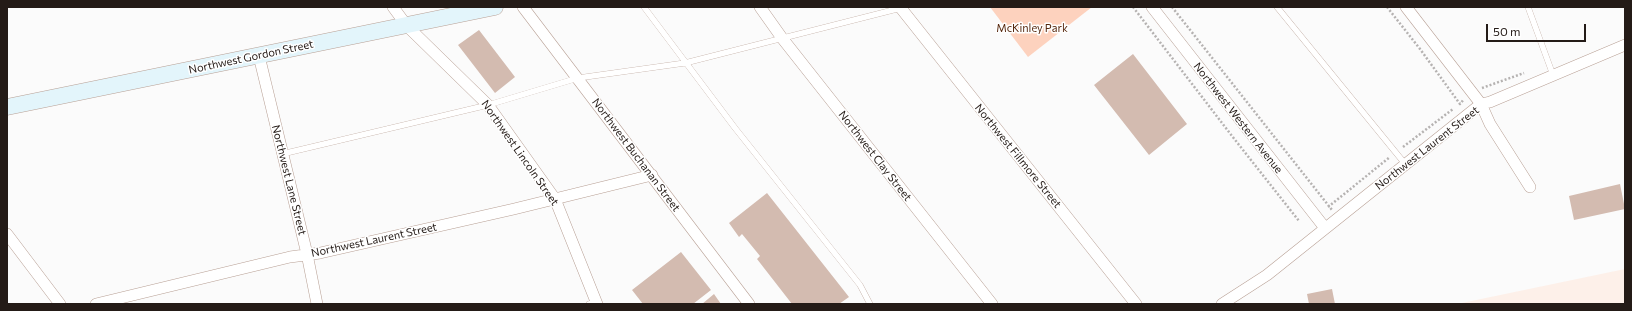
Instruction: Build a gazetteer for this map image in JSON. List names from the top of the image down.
{
  "streets": {
    "main road": ["Northwest Gordon Street"],
    "street": [
      "Northwest Western Avenue",
      "Northwest Laurent Street",
      "Northwest Lincoln Street",
      "Northwest Buchanan Street",
      "Northwest Clay Street",
      "Northwest Fillmore Street",
      "Northwest Lane Street"
    ]
  },
  "crossings": [
    ["Northwest Gordon Street", "Northwest Lincoln Street"],
    ["Northwest Gordon Street", "Northwest Lane Street"],
    ["Northwest Western Avenue", "Northwest Laurent Street"],
    ["Northwest Laurent Street", "Northwest Lincoln Street"],
    ["Northwest Laurent Street", "Northwest Buchanan Street"],
    ["Northwest Laurent Street", "Northwest Lane Street"]
  ],
  "parks": ["McKinley Park"],
  "scale_bar": "50 m"
}
